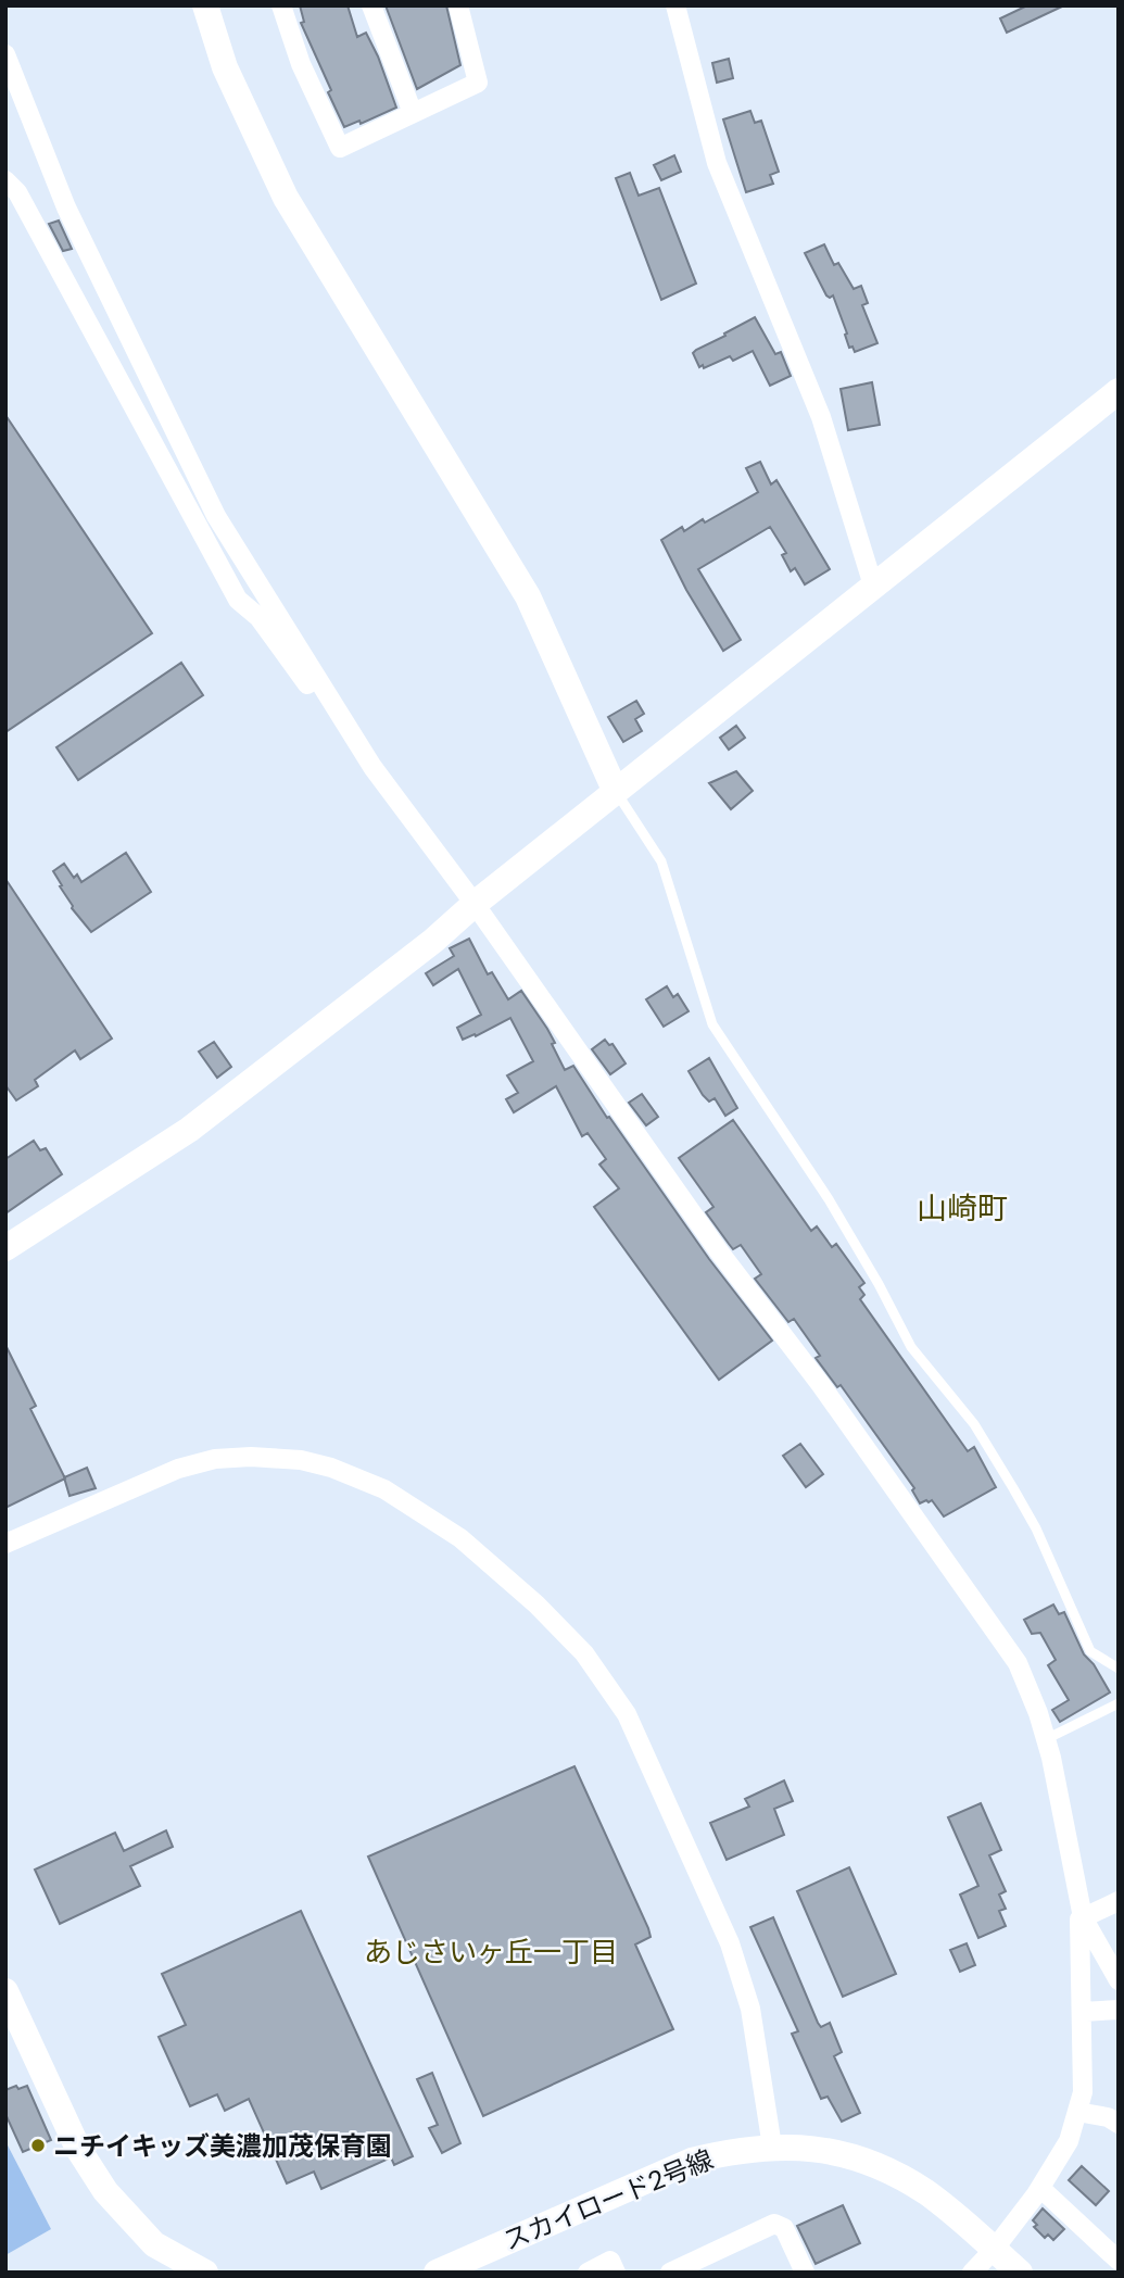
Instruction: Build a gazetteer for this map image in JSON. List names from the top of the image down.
{
  "streets": {
    "street": ["スカイロード2号線"]
  },
  "districts": ["山崎町", "あじさいヶ丘一丁目"],
  "places": ["ニチイキッズ美濃加茂保育園"]
}
